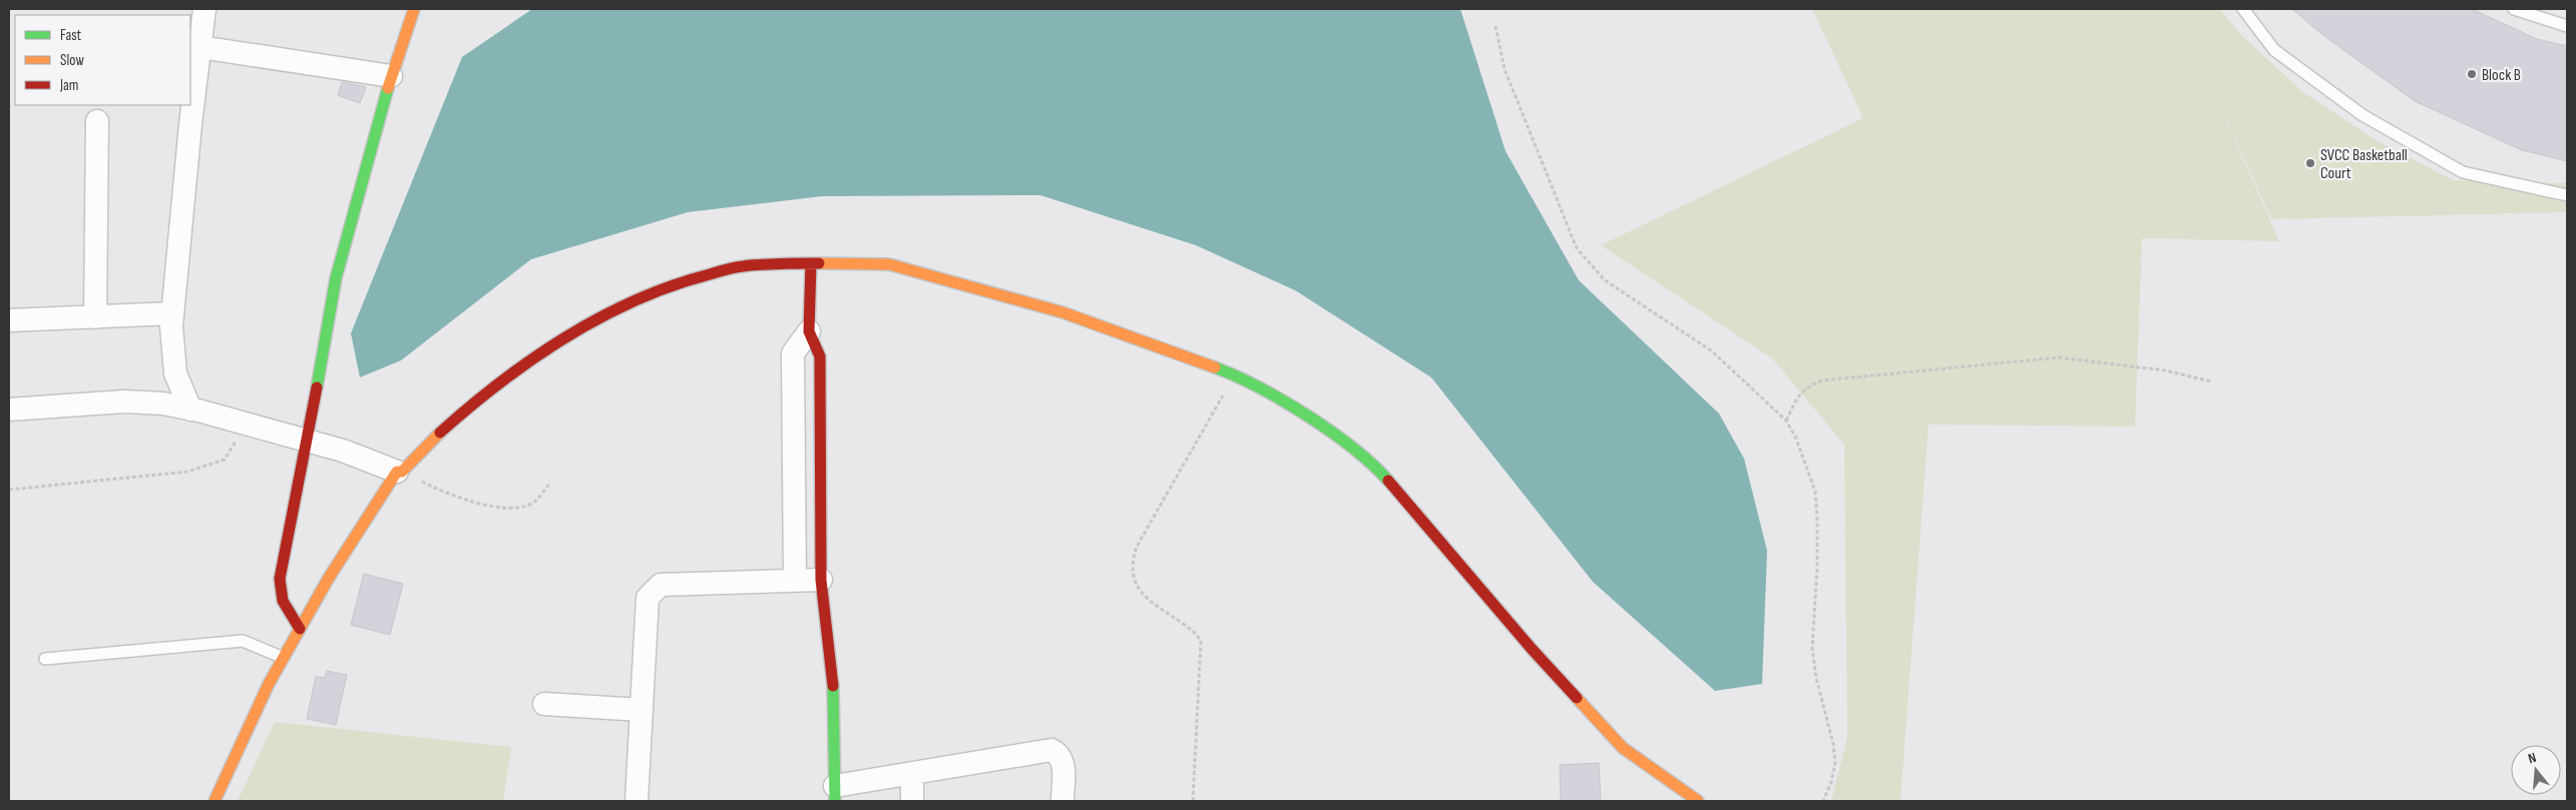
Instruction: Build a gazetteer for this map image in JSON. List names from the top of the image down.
{
  "places": ["Block B", "SVCC Basketball Court"],
  "legend": ["Fast", "Slow", "Jam"],
  "north": "top"
}
